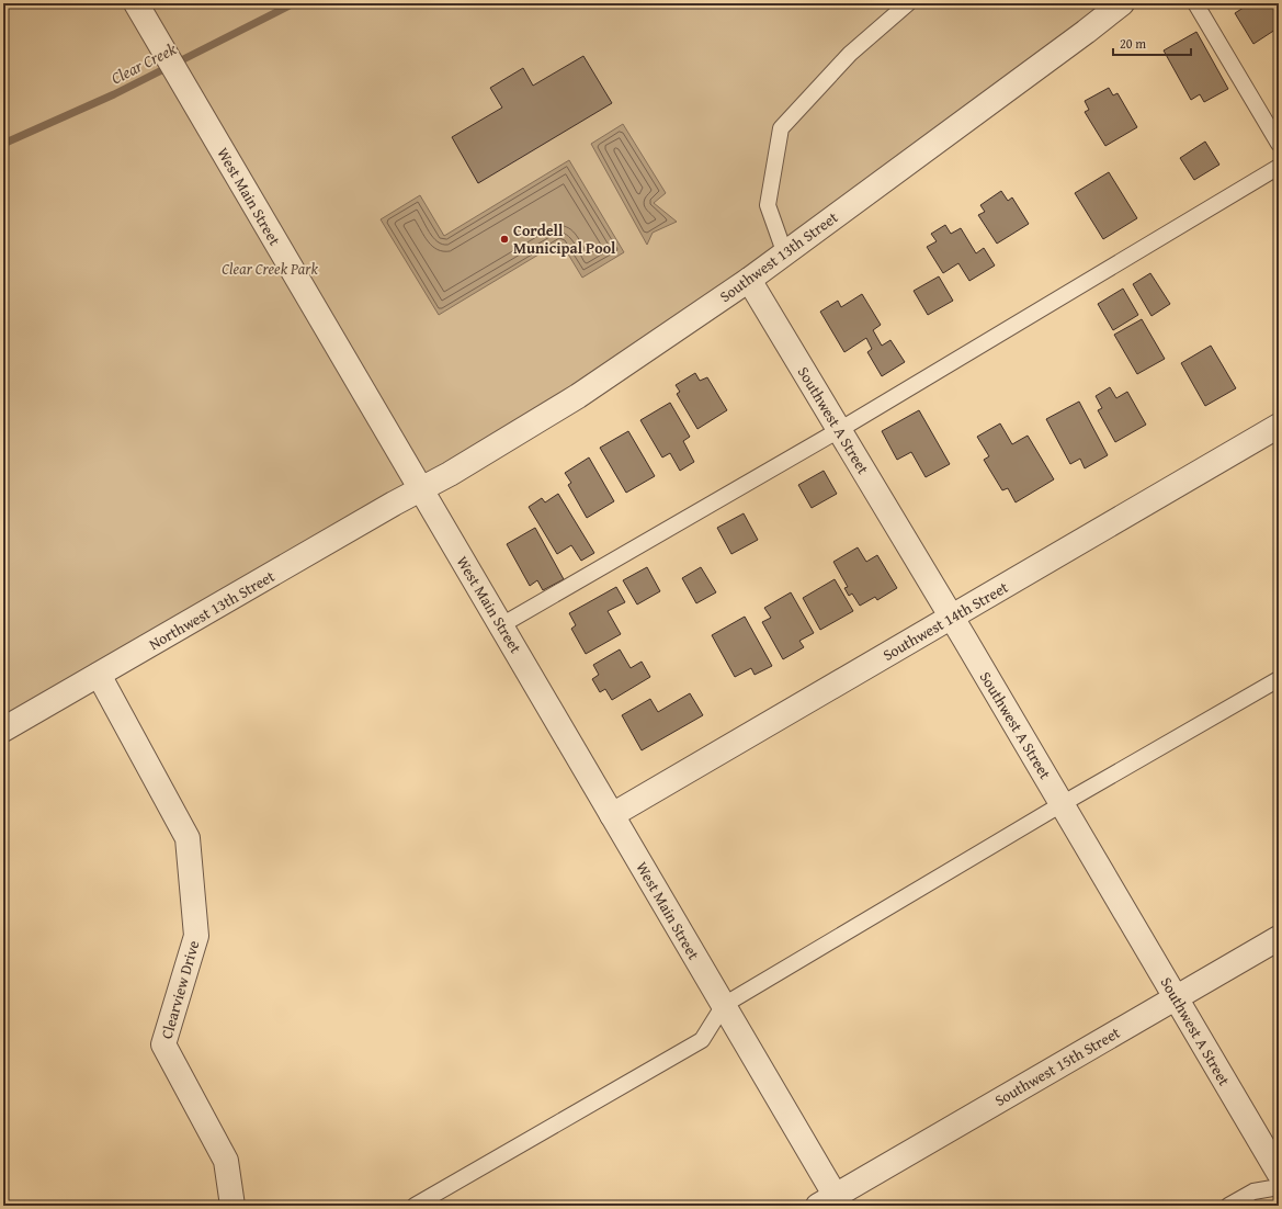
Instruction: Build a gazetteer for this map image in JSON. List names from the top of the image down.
{
  "streets": {
    "street": [
      "West Main Street",
      "Southwest 13th Street",
      "Southwest A Street",
      "Northwest 13th Street",
      "Southwest 14th Street",
      "Clearview Drive",
      "Southwest 15th Street"
    ]
  },
  "crossings": [
    ["West Main Street", "Southwest 13th Street"],
    ["West Main Street", "Northwest 13th Street"],
    ["West Main Street", "Southwest 14th Street"],
    ["West Main Street", "Southwest 15th Street"],
    ["Southwest 13th Street", "Southwest A Street"],
    ["Southwest 13th Street", "Northwest 13th Street"],
    ["Southwest A Street", "Southwest 14th Street"],
    ["Southwest A Street", "Southwest 15th Street"],
    ["Northwest 13th Street", "Clearview Drive"]
  ],
  "water": ["Clear Creek"],
  "parks": ["Clear Creek Park"],
  "places": ["Cordell Municipal Pool"],
  "scale_bar": "20 m"
}
